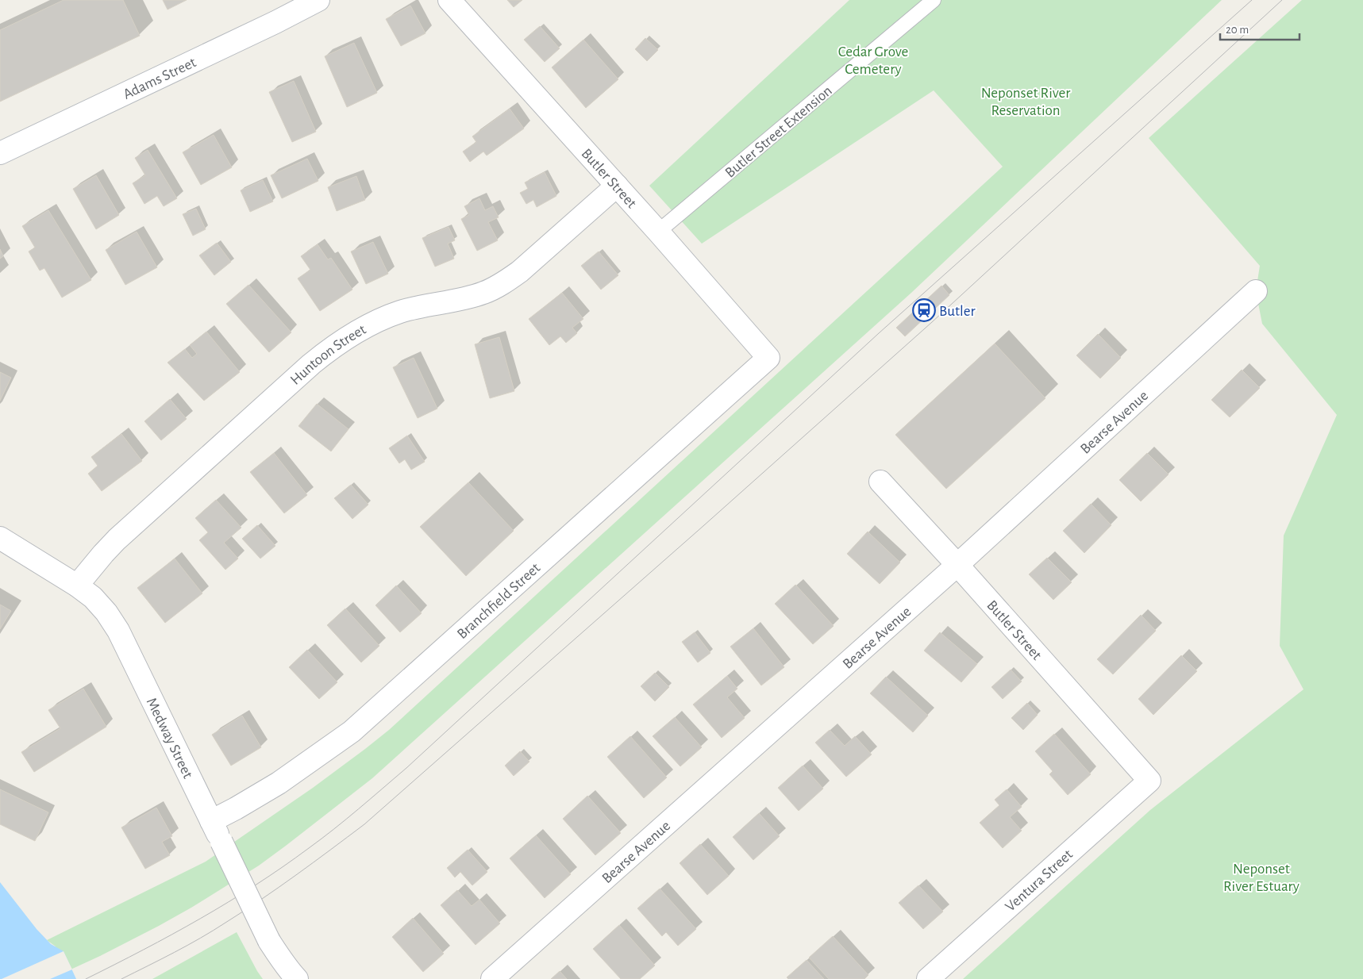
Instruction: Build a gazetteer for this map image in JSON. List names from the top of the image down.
{
  "streets": {
    "street": [
      "Adams Street",
      "Butler Street",
      "Huntoon Street",
      "Bearse Avenue",
      "Branchfield Street",
      "Medway Street",
      "Ventura Street"
    ],
    "lane": ["Butler Street Extension"]
  },
  "crossings": [
    ["Butler Street Extension", "Butler Street"],
    ["Butler Street", "Huntoon Street"],
    ["Butler Street", "Bearse Avenue"],
    ["Butler Street", "Branchfield Street"],
    ["Butler Street", "Ventura Street"],
    ["Huntoon Street", "Medway Street"],
    ["Branchfield Street", "Medway Street"]
  ],
  "parks": ["Cedar Grove Cemetery", "Neponset River Reservation", "Neponset River Estuary"],
  "places": {
    "station": ["Butler"]
  },
  "scale_bar": "20 m"
}
